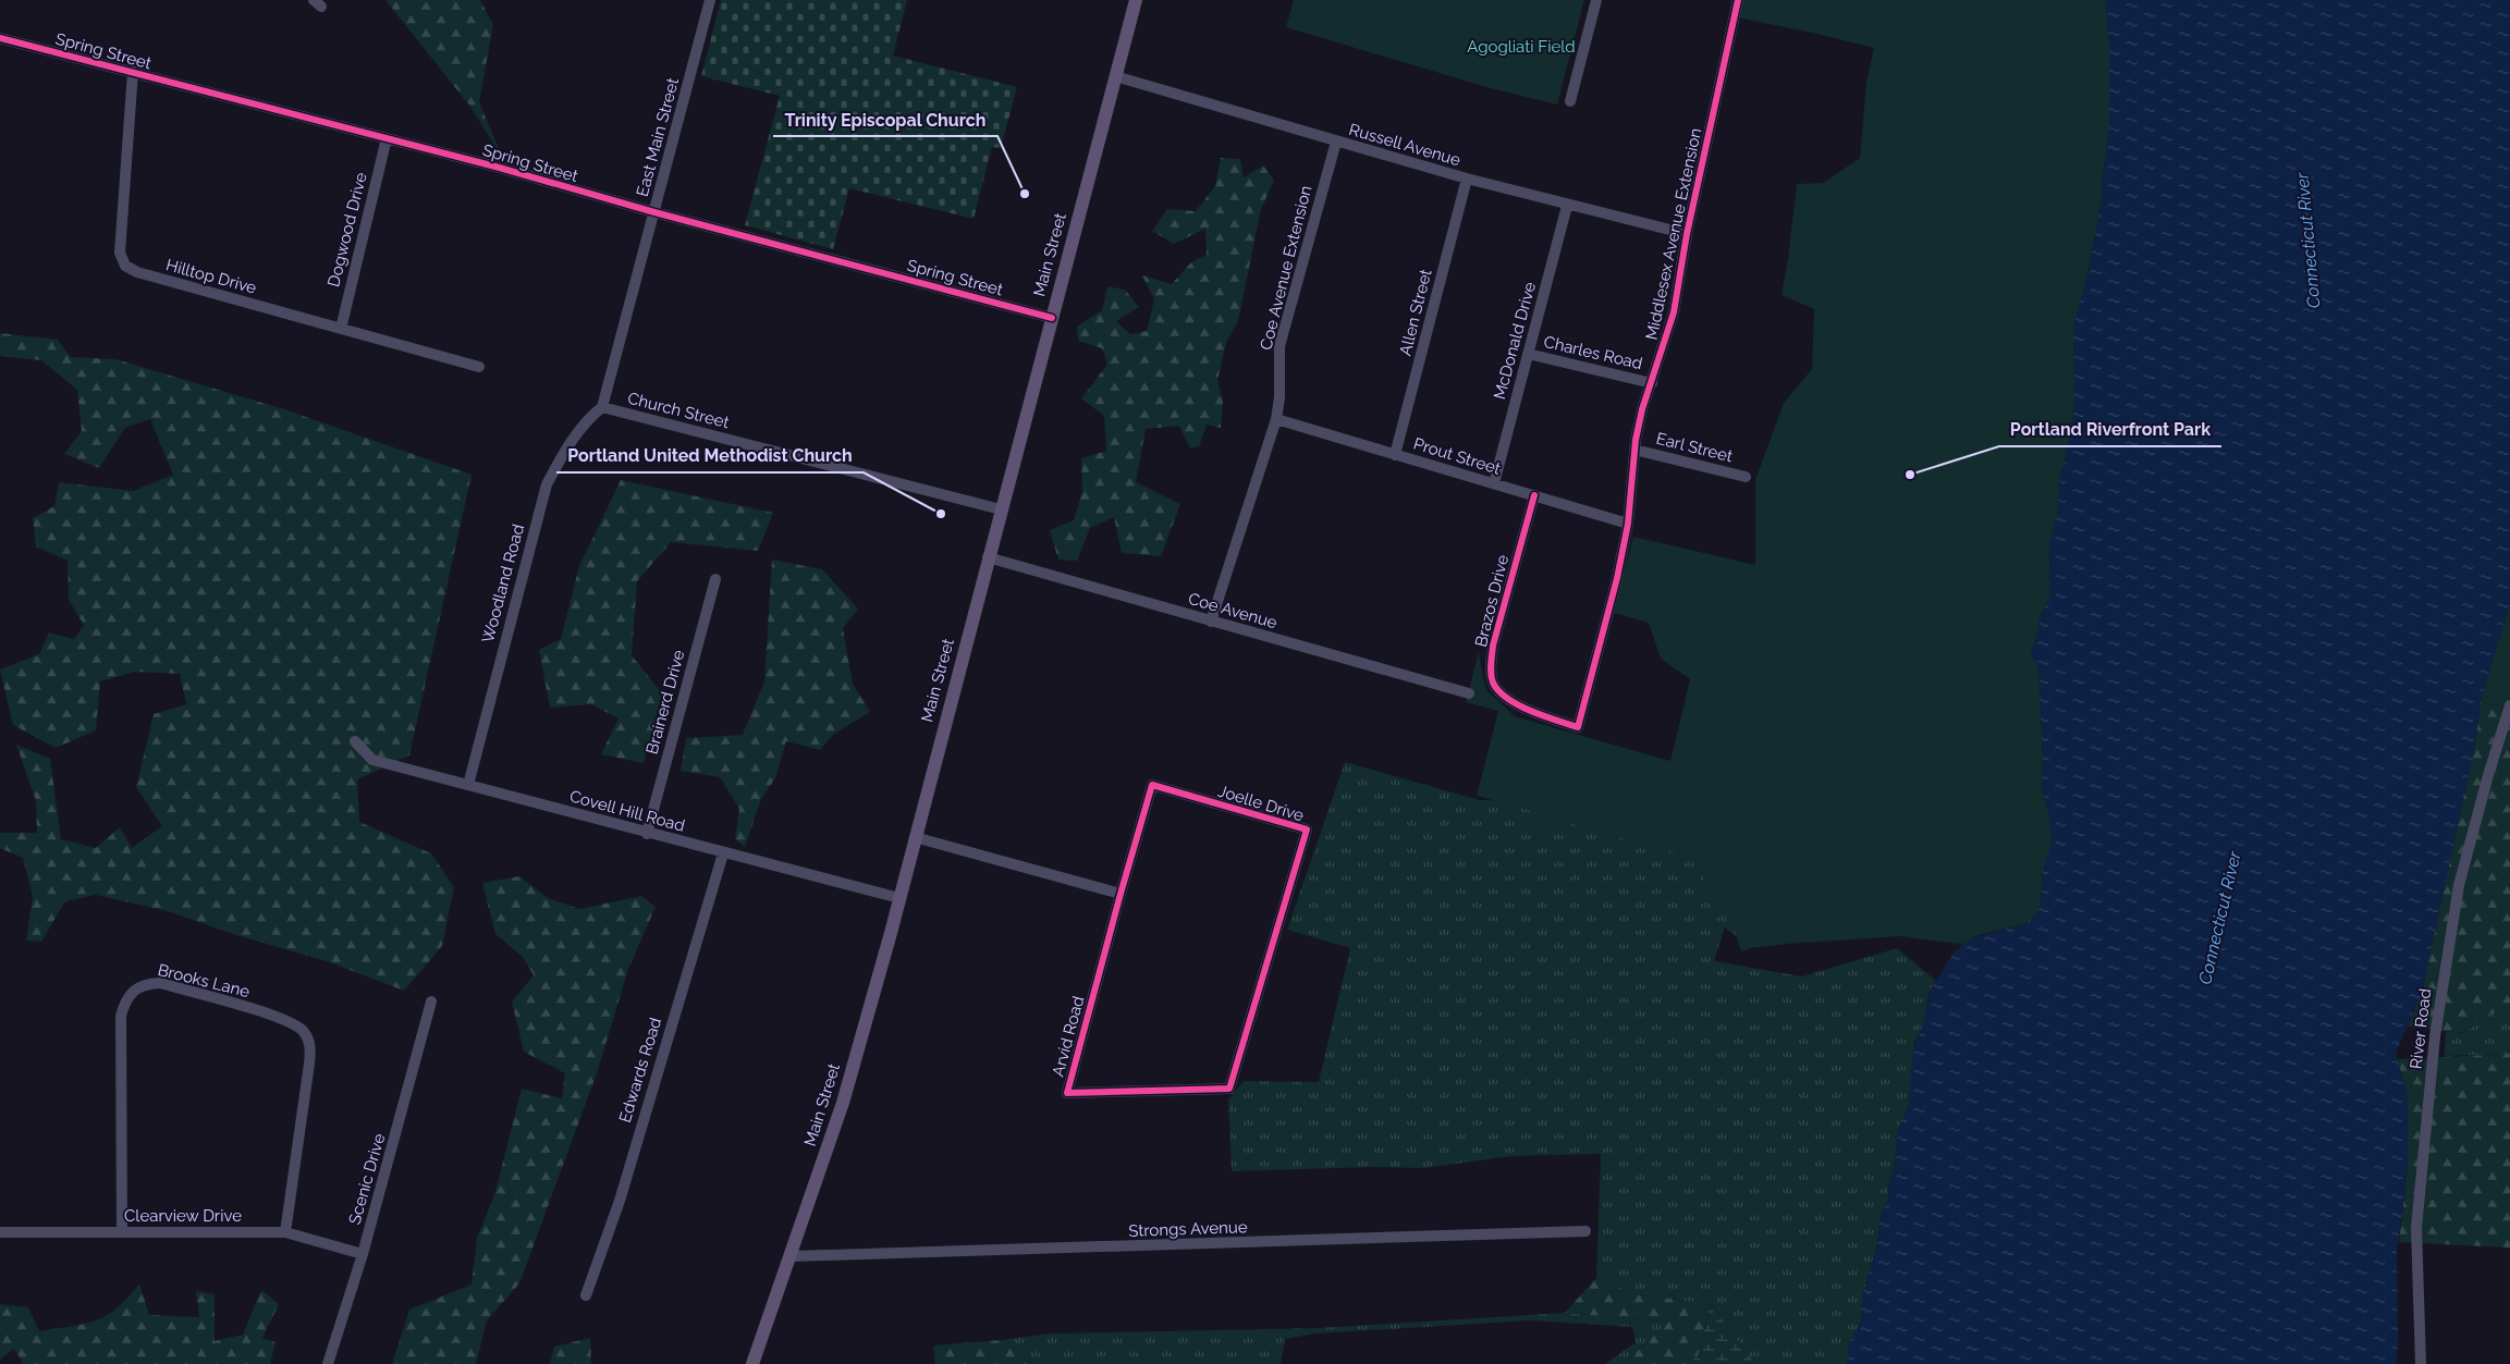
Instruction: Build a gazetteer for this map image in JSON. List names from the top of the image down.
{
  "streets": {
    "main road": ["Main Street"],
    "street": [
      "Spring Street",
      "East Main Street",
      "Russell Avenue",
      "Dogwood Drive",
      "Middlesex Avenue Extension",
      "Coe Avenue Extension",
      "Hilltop Drive",
      "Allen Street",
      "McDonald Drive",
      "Charles Road",
      "Church Street",
      "Earl Street",
      "Prout Street",
      "Woodland Road",
      "Brazos Drive",
      "Coe Avenue",
      "Brainerd Drive",
      "Joelle Drive",
      "Covell Hill Road",
      "Brooks Lane",
      "River Road",
      "Arvid Road",
      "Edwards Road",
      "Scenic Drive",
      "Clearview Drive",
      "Strongs Avenue"
    ]
  },
  "crossings": [
    ["Spring Street", "East Main Street"],
    ["Spring Street", "Dogwood Drive"],
    ["Spring Street", "Main Street"],
    ["Spring Street", "Hilltop Drive"],
    ["East Main Street", "Church Street"],
    ["East Main Street", "Woodland Road"],
    ["Russell Avenue", "Middlesex Avenue Extension"],
    ["Russell Avenue", "Main Street"],
    ["Russell Avenue", "Coe Avenue Extension"],
    ["Russell Avenue", "Allen Street"],
    ["Russell Avenue", "McDonald Drive"],
    ["Dogwood Drive", "Hilltop Drive"],
    ["Middlesex Avenue Extension", "Charles Road"],
    ["Middlesex Avenue Extension", "Earl Street"],
    ["Middlesex Avenue Extension", "Prout Street"],
    ["Middlesex Avenue Extension", "Brazos Drive"],
    ["Main Street", "Church Street"],
    ["Main Street", "Coe Avenue"],
    ["Main Street", "Covell Hill Road"],
    ["Main Street", "Strongs Avenue"],
    ["Coe Avenue Extension", "Prout Street"],
    ["Coe Avenue Extension", "Coe Avenue"],
    ["Allen Street", "Prout Street"],
    ["McDonald Drive", "Charles Road"],
    ["McDonald Drive", "Prout Street"],
    ["Church Street", "Woodland Road"],
    ["Prout Street", "Brazos Drive"],
    ["Woodland Road", "Covell Hill Road"],
    ["Brainerd Drive", "Covell Hill Road"],
    ["Joelle Drive", "Arvid Road"],
    ["Covell Hill Road", "Edwards Road"],
    ["Brooks Lane", "Clearview Drive"],
    ["Scenic Drive", "Clearview Drive"]
  ],
  "water": ["Connecticut River"],
  "parks": ["Agogliati Field"],
  "places": ["Trinity Episcopal Church", "Portland Riverfront Park", "Portland United Methodist Church"]
}
